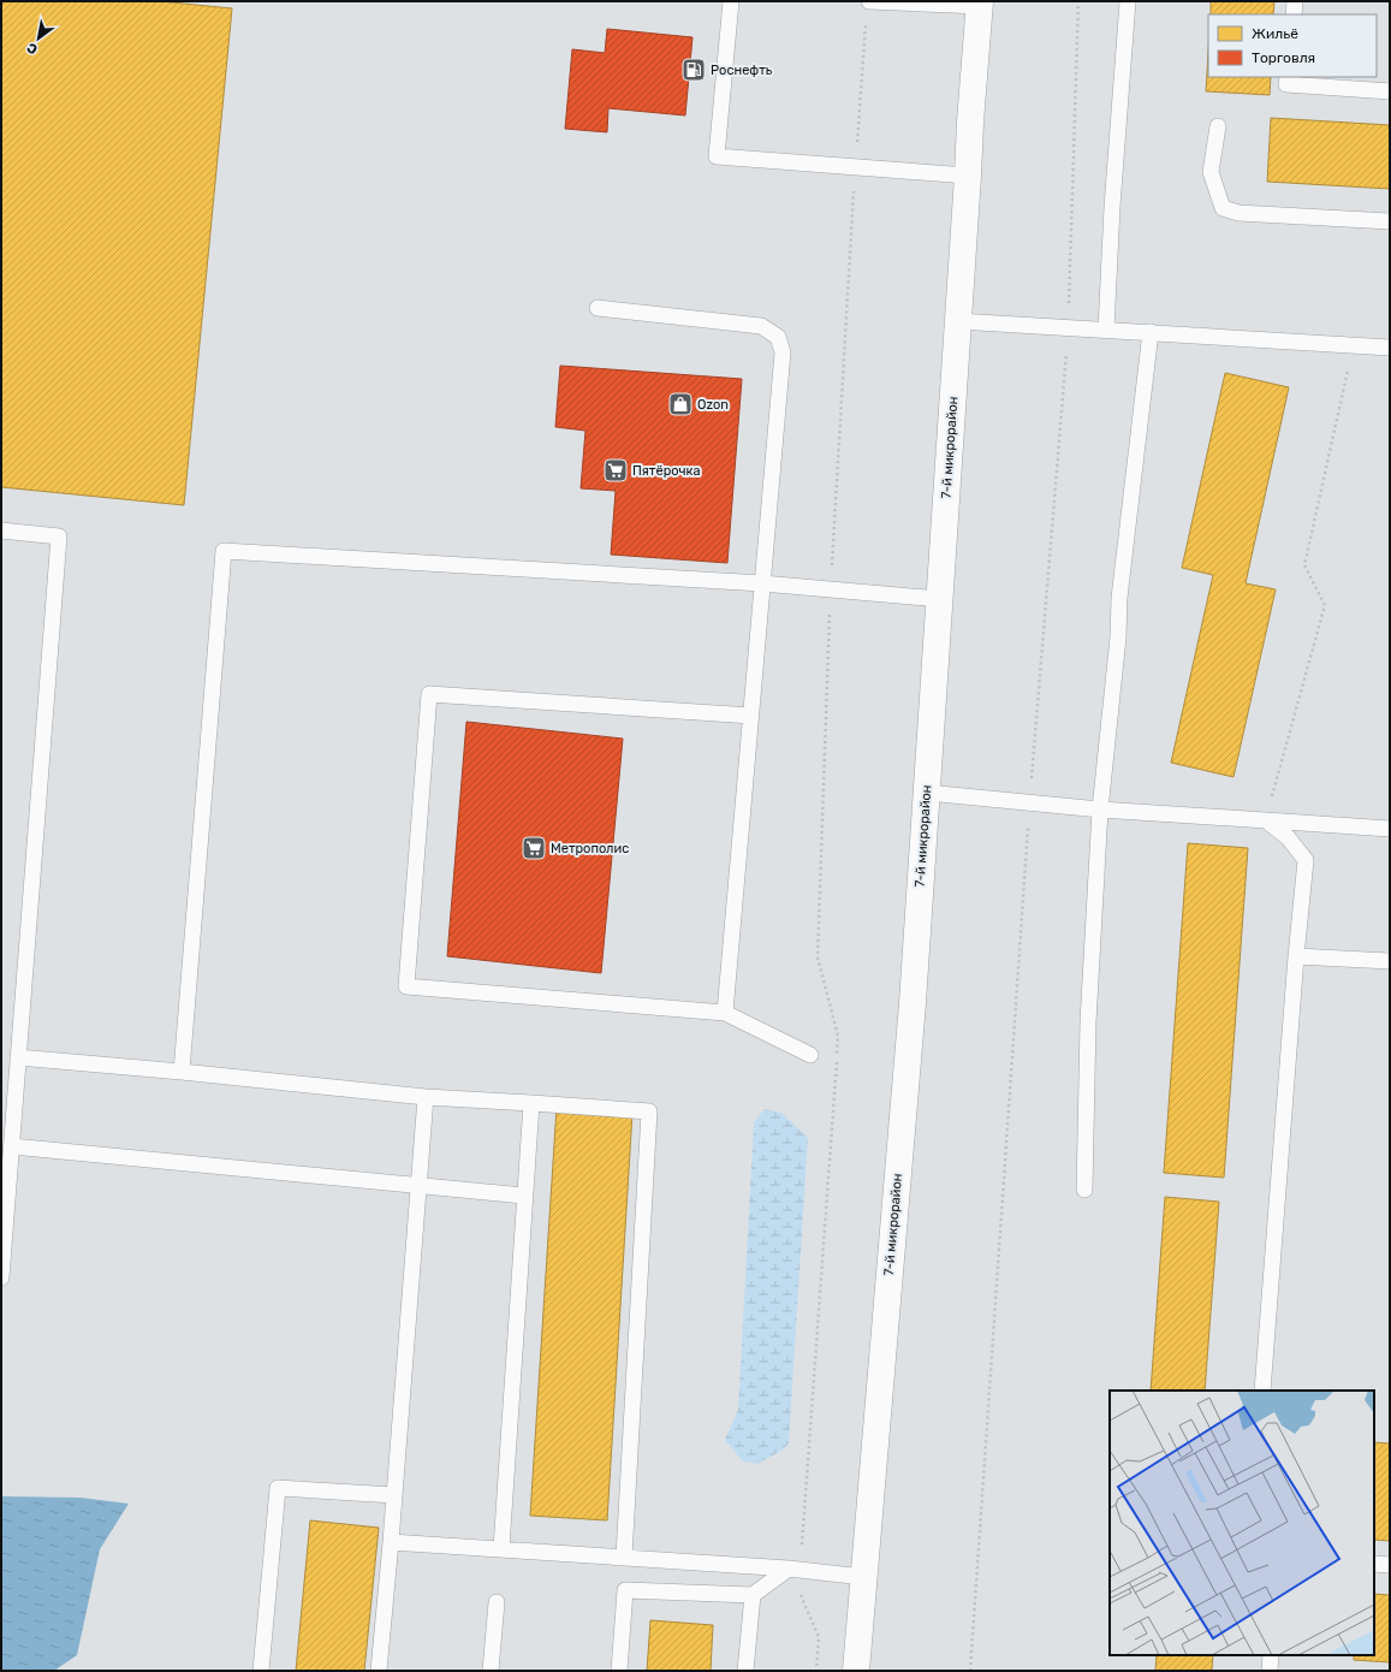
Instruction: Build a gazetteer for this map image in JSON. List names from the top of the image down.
{
  "streets": {
    "street": ["7-й микрорайон"]
  },
  "places": {
    "fuel station": ["Роснефть"],
    "shop": ["Ozon"],
    "supermarket": ["Пятёрочка", "Метрополис"]
  },
  "legend": ["Жильё", "Торговля"],
  "north": "bottom left"
}
